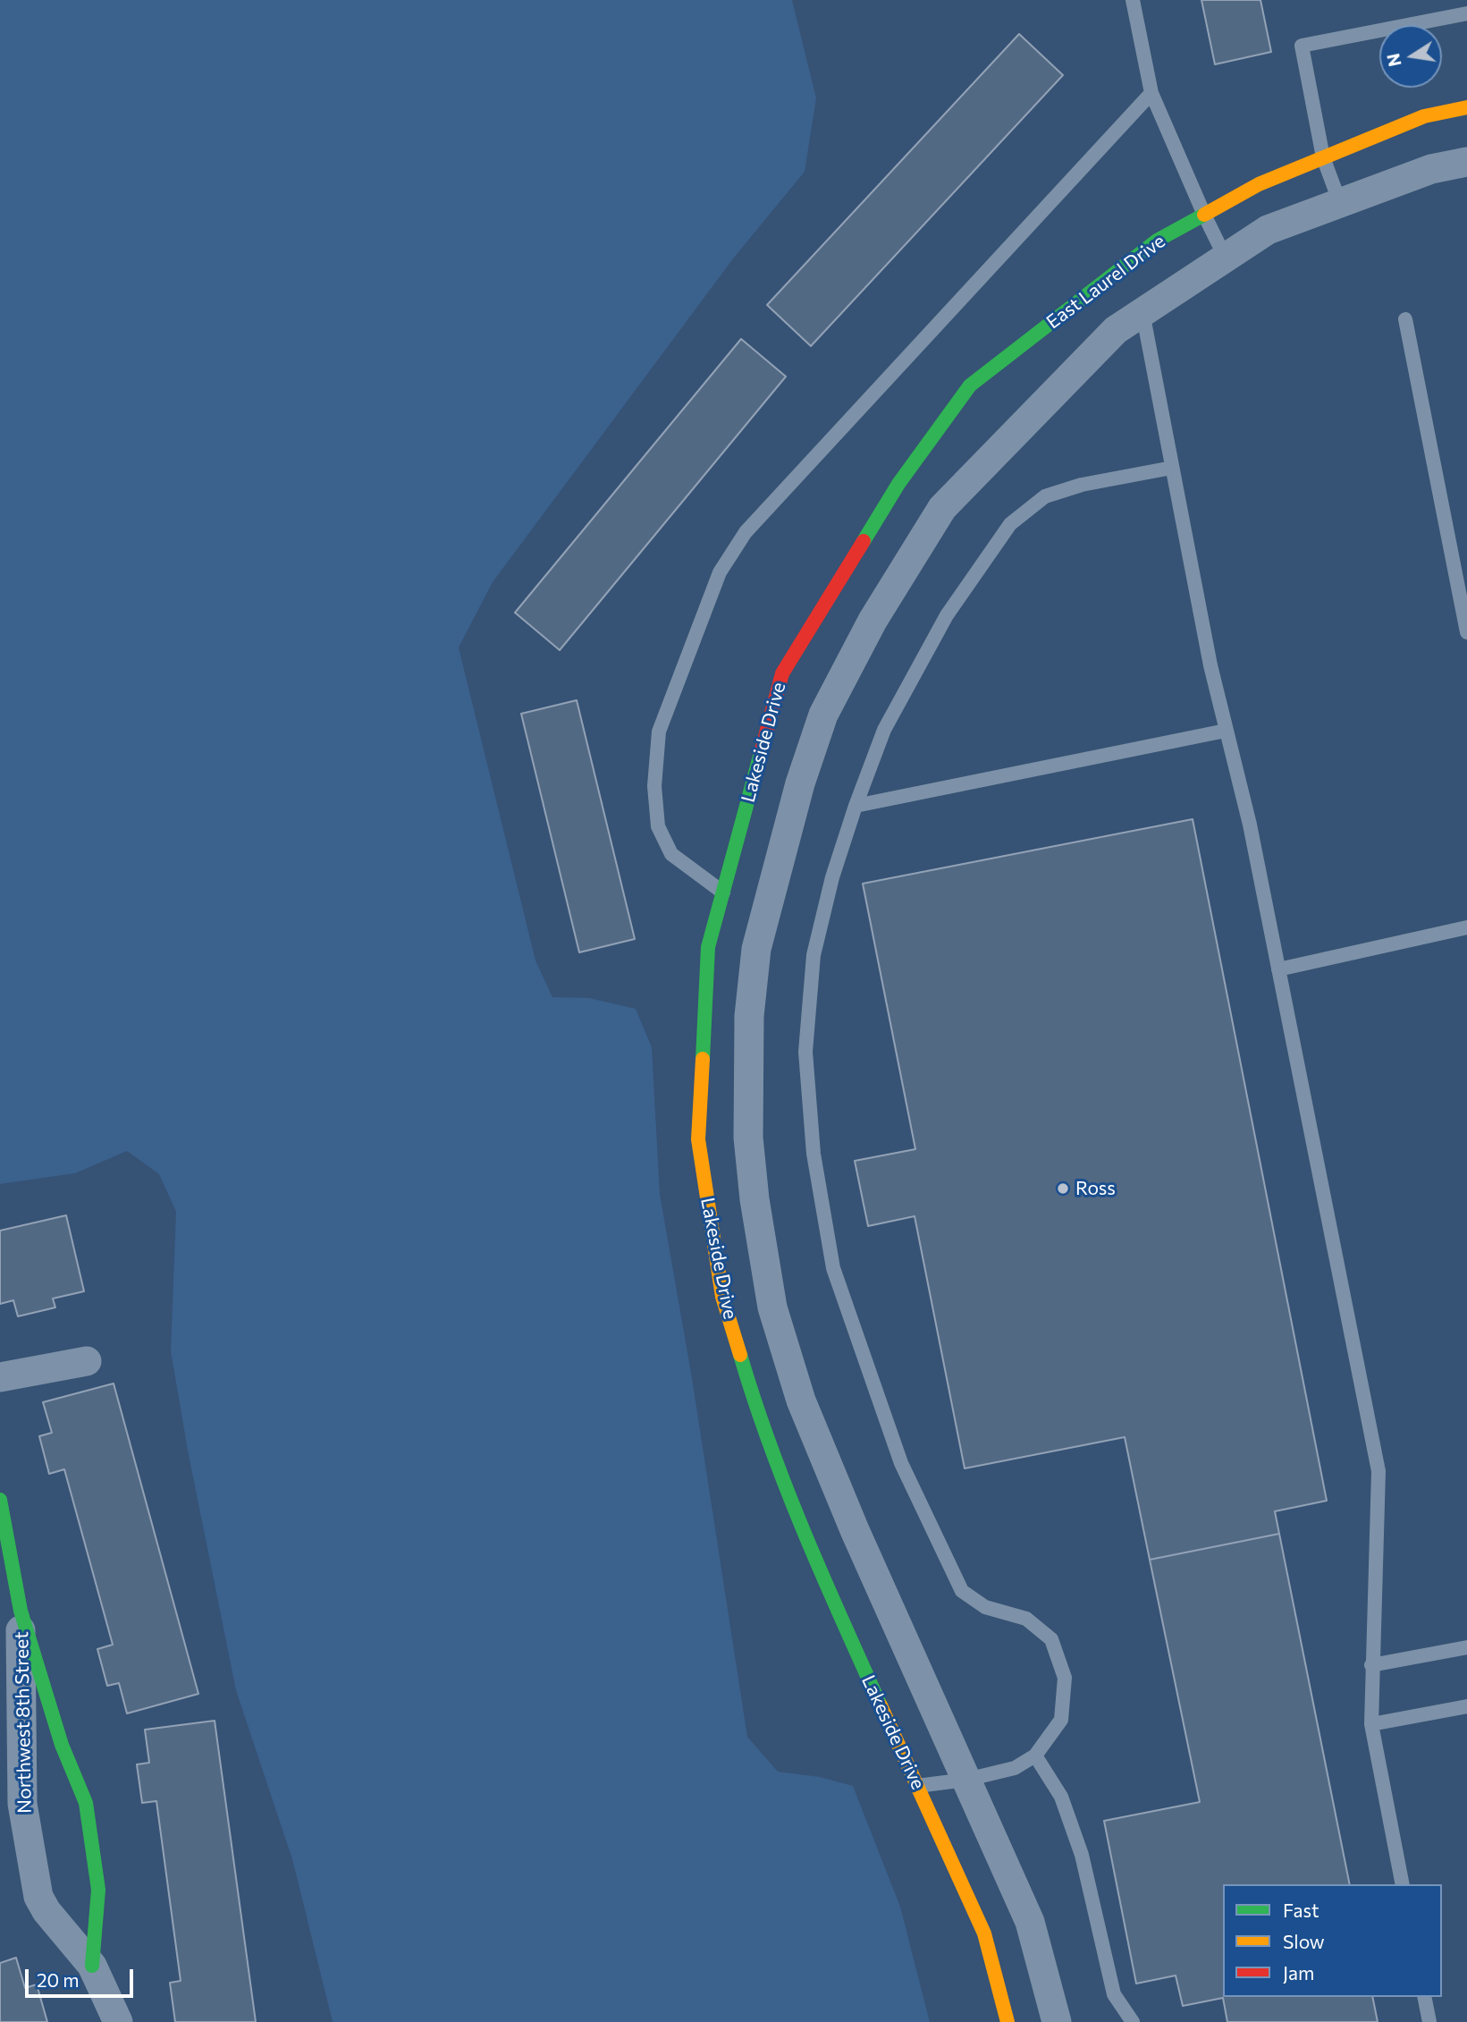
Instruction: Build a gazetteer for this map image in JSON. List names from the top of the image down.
{
  "streets": {
    "street": ["East Laurel Drive", "Lakeside Drive", "Northwest 8th Street"]
  },
  "crossings": [
    ["East Laurel Drive", "Lakeside Drive"]
  ],
  "places": ["Ross"],
  "legend": ["Fast", "Slow", "Jam"],
  "scale_bar": "20 m",
  "north": "left"
}
